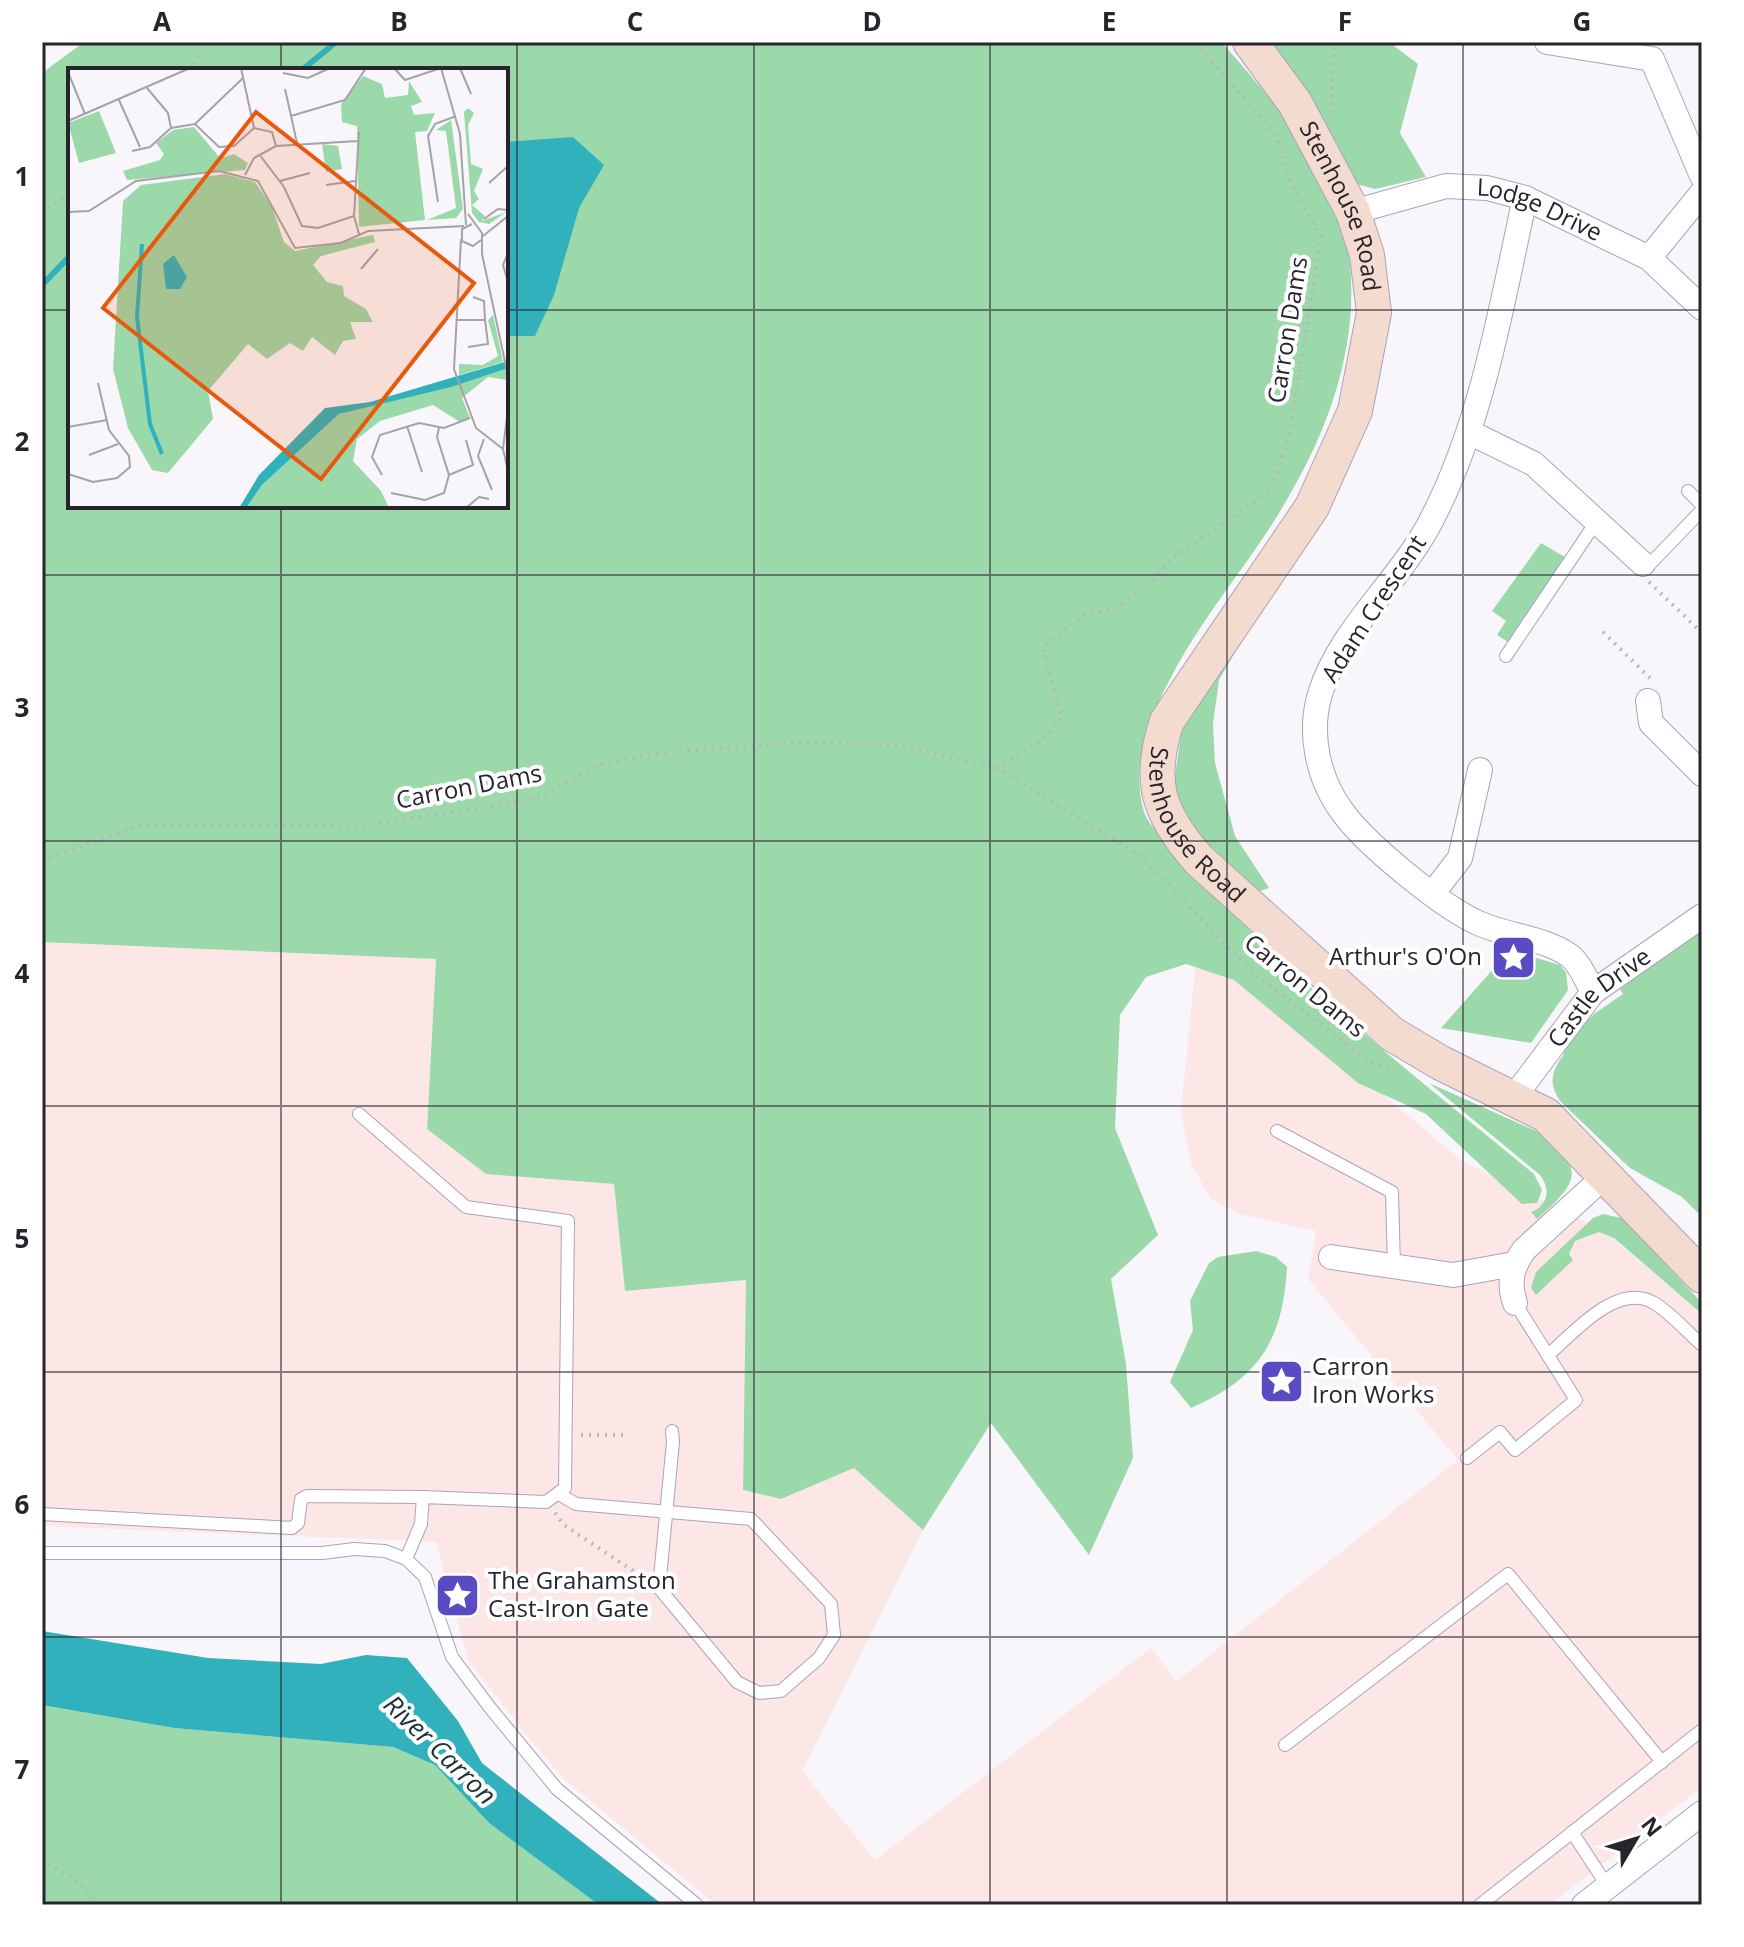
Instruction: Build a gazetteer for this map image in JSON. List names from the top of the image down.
{
  "streets": {
    "street": [
      "Stenhouse Road",
      "Lodge Drive",
      "Adam Crescent",
      "Castle Drive"
    ],
    "path": ["Carron Dams"]
  },
  "crossings": [
    ["Stenhouse Road", "Lodge Drive"],
    ["Stenhouse Road", "Castle Drive"],
    ["Lodge Drive", "Adam Crescent"],
    ["Adam Crescent", "Castle Drive"]
  ],
  "water": ["River Carron"],
  "places": {
    "place": ["Arthur's O'On", "Carron Iron Works", "The Grahamston Cast-Iron Gate"]
  },
  "north": "top right",
  "grid": {
    "columns": [
      "A",
      "B",
      "C",
      "D",
      "E",
      "F",
      "G"
    ],
    "rows": [
      "1",
      "2",
      "3",
      "4",
      "5",
      "6",
      "7"
    ]
  }
}
